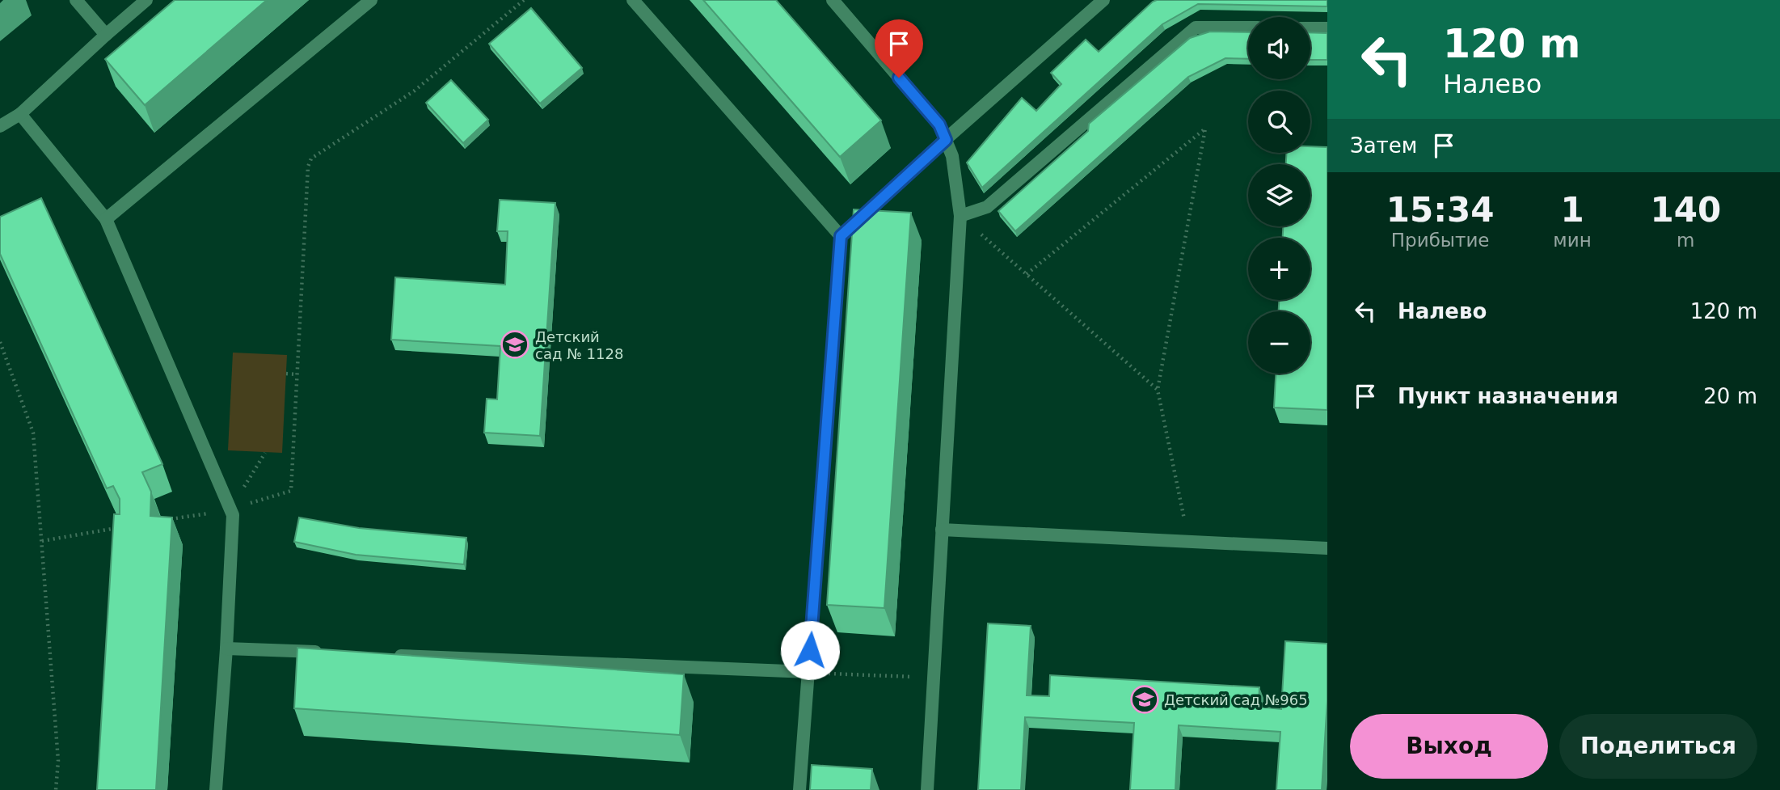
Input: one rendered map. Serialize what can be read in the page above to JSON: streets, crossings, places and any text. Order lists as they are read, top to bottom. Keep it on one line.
{"places":{"school or university":["Детский сад № 1128","Детский сад №965"]},"page":{"turn":["120 m","Налево"],"map_buttons":["+","−"],"then":"Затем","eta":["15:34","Прибытие","1","мин","140","m"],"list":[{"name":"Налево","value":"120 m"},{"name":"Пункт назначения","value":"20 m"}],"buttons":["Выход","Поделиться"]}}
